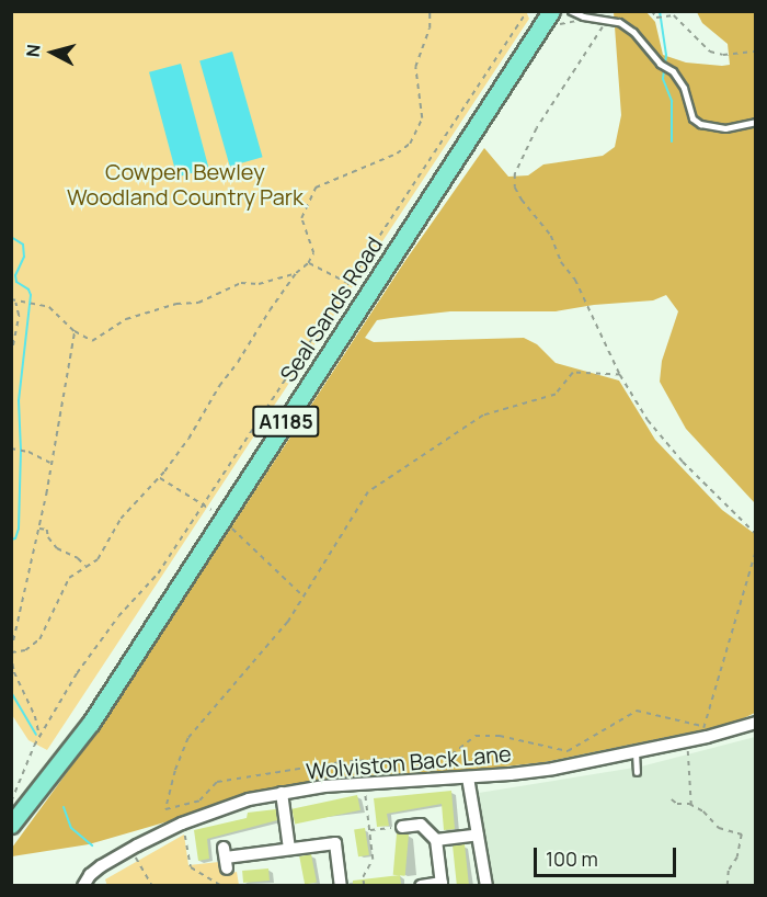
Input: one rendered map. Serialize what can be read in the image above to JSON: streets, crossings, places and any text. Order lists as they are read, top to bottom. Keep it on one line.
{"streets":{"main road":["Seal Sands Road","A1185"],"street":["Wolviston Back Lane"]},"parks":["Cowpen Bewley Woodland Country Park"],"scale_bar":"100 m","north":"left"}
